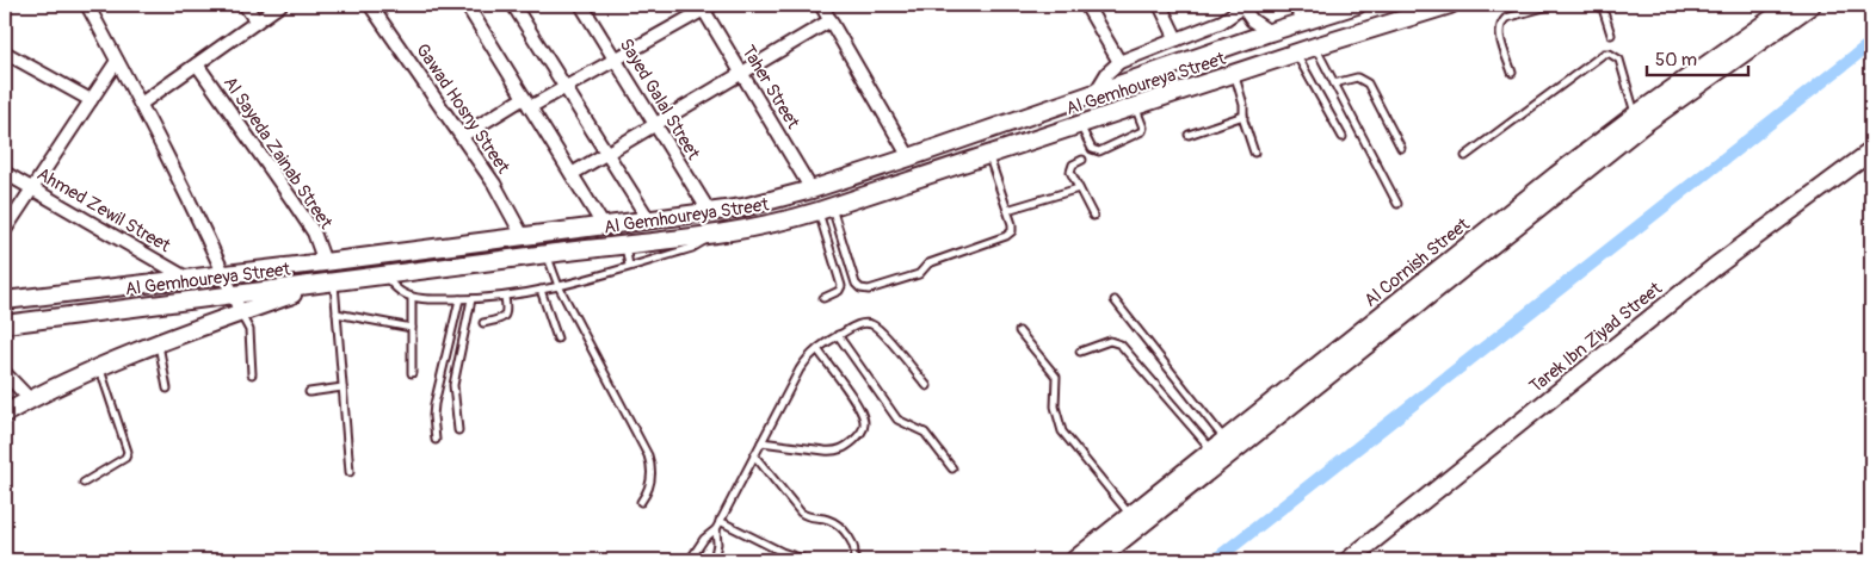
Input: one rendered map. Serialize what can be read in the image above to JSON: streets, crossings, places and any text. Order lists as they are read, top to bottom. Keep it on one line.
{"streets":{"main road":["Al Gemhoureya Street","Al Cornish Street","Tarek Ibn Ziyad Street"],"street":["Taher Street","Sayed Galal Street","Gawad Hosny Street","Al Sayeda Zainab Street","Ahmed Zewil Street"]},"crossings":[["Al Gemhoureya Street","Taher Street"],["Al Gemhoureya Street","Sayed Galal Street"],["Al Gemhoureya Street","Gawad Hosny Street"],["Al Gemhoureya Street","Al Sayeda Zainab Street"],["Al Gemhoureya Street","Ahmed Zewil Street"]],"scale_bar":"50 m"}
